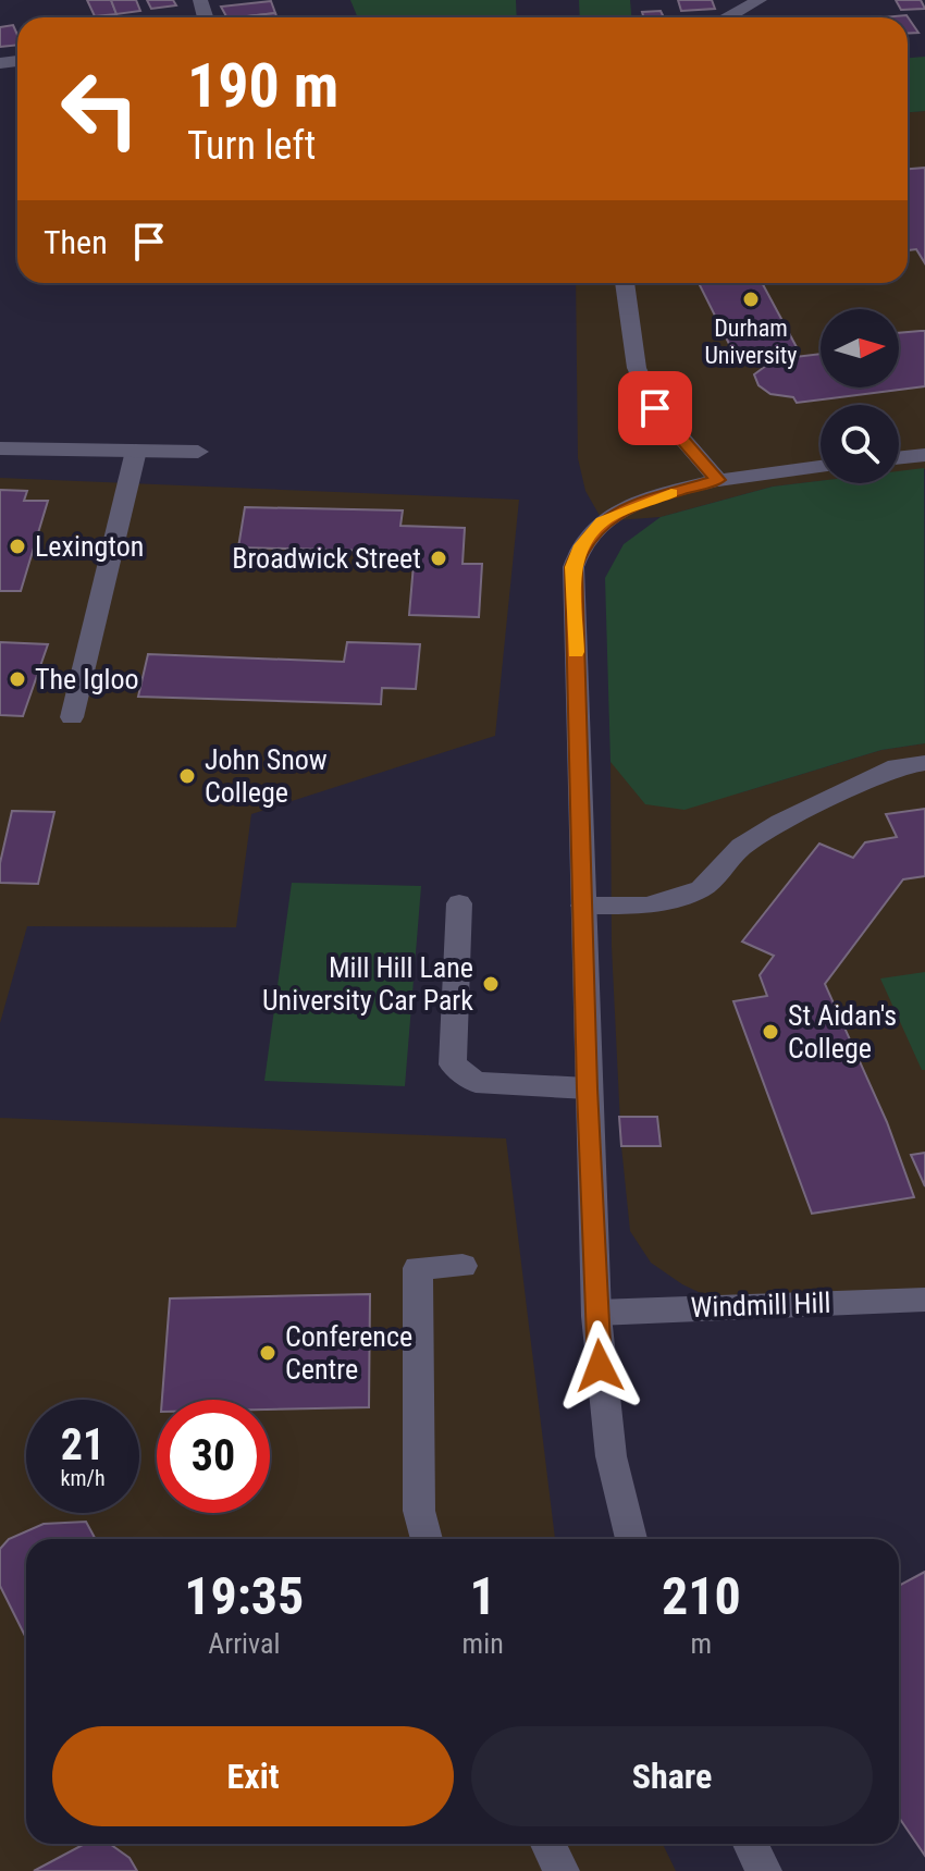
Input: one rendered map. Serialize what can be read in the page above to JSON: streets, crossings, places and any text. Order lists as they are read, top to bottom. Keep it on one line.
{"streets":{"street":["Windmill Hill"]},"places":["Durham University","Lexington","Broadwick Street","The Igloo","John Snow College","Mill Hill Lane University Car Park","St Aidan's College","Conference Centre"],"north":"right","page":{"turn":["190 m","Turn left"],"then":"Then","speed":"21 km/h","limit":"30","eta":["19:35","Arrival","1","min","210","m"],"buttons":["Exit","Share"]}}
